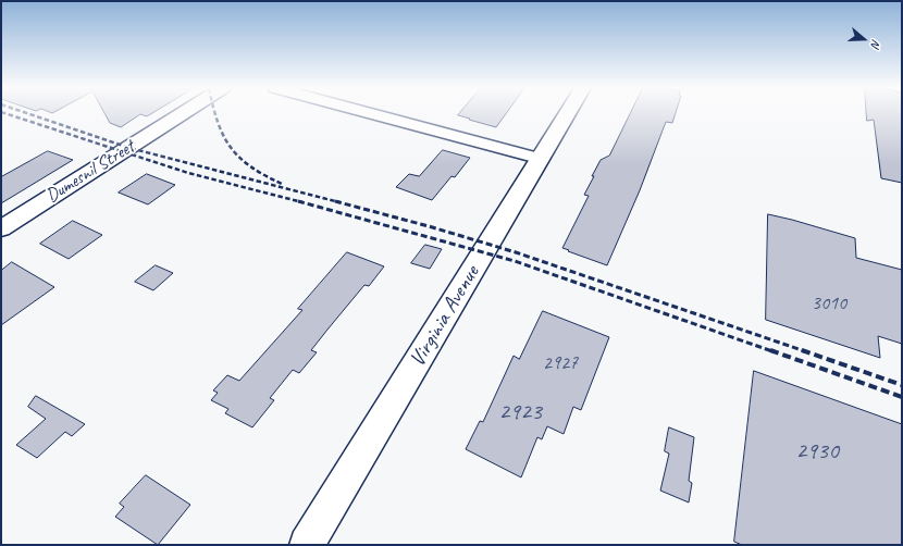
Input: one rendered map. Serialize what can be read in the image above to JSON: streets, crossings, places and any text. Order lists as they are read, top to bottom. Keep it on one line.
{"streets":{"main road":["Dumesnil Street","Virginia Avenue"]},"house_numbers":["3010","2927","2923","2930"],"north":"right"}
